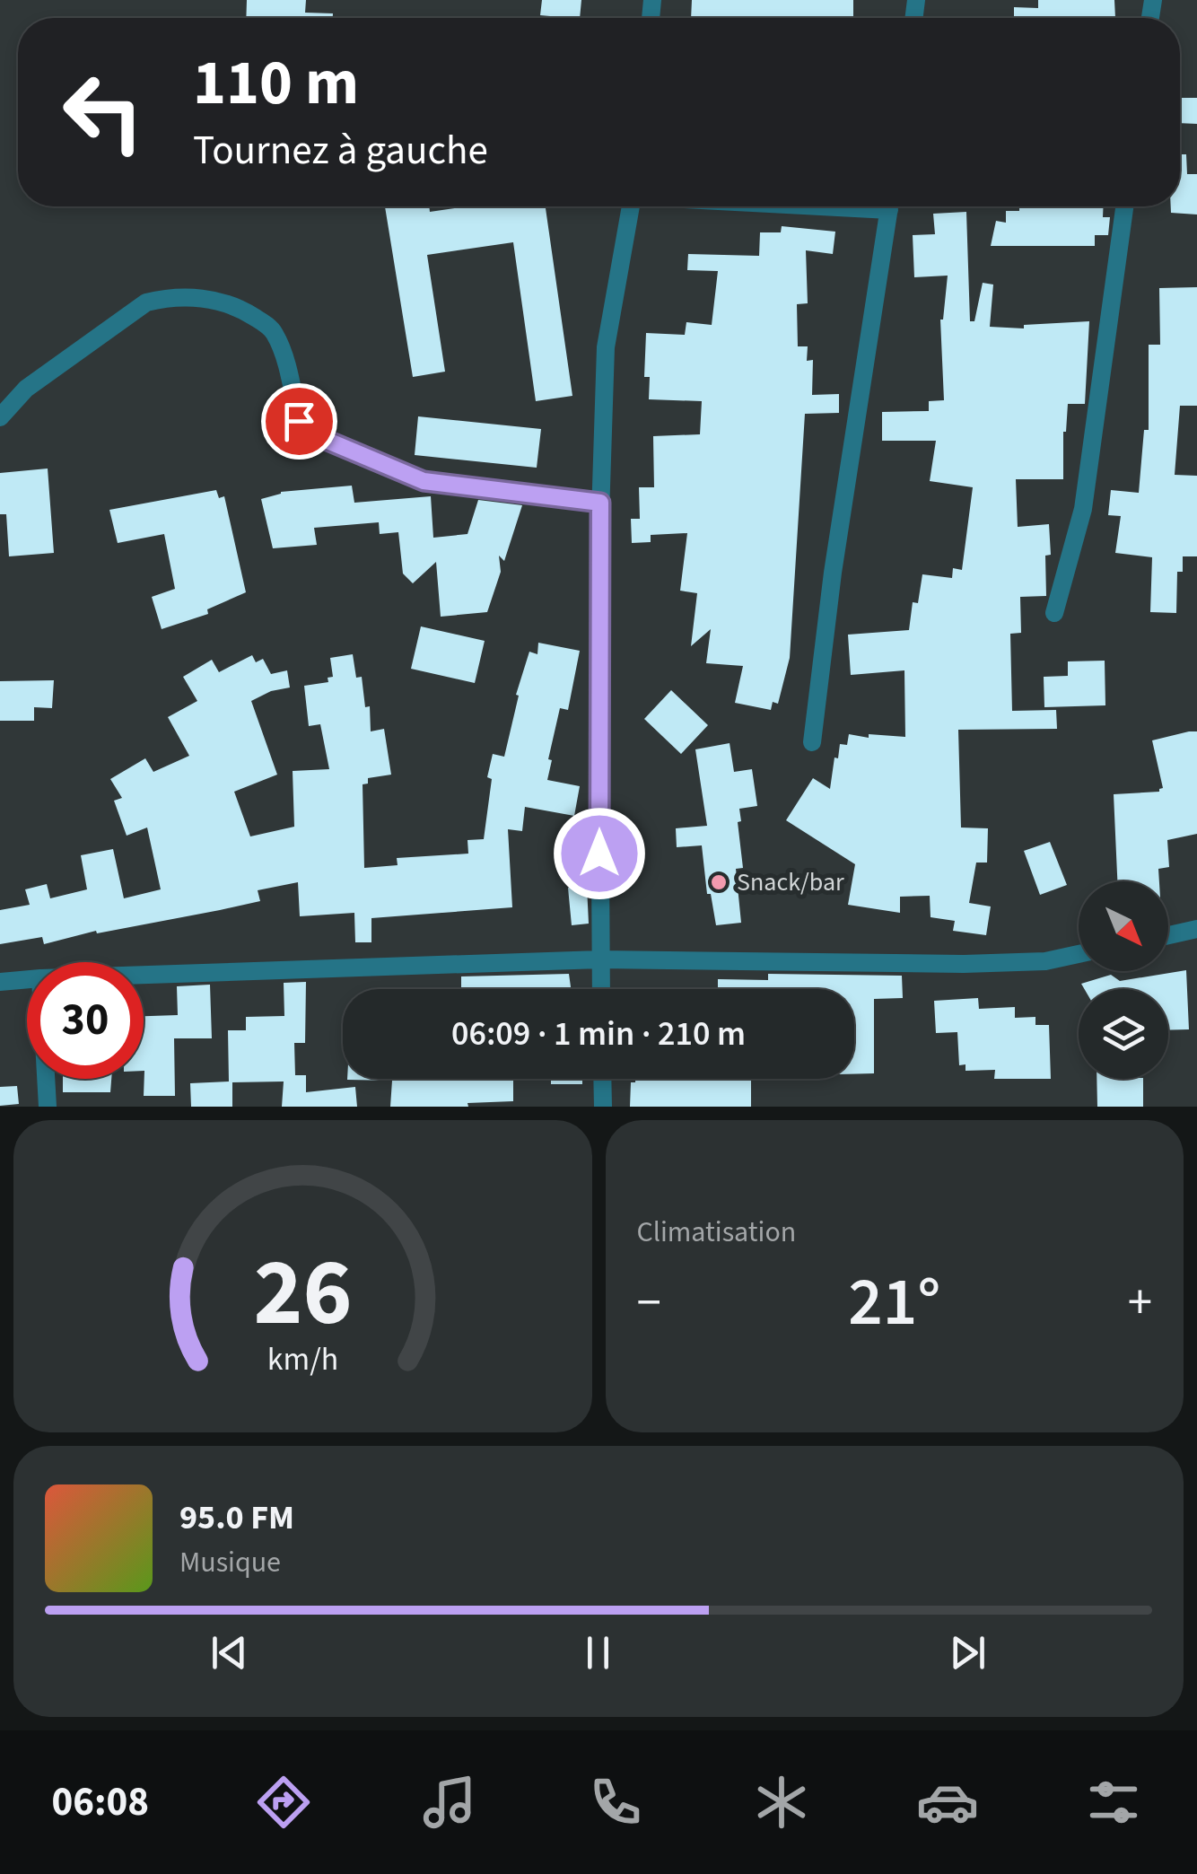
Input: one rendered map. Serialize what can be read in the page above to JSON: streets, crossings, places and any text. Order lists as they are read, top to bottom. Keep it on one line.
{"places":["Snack/bar"],"north":"bottom right","page":{"turn":["110 m","Tournez à gauche"],"limit":"30","trip":"06:09 · 1 min · 210 m","tile":"Climatisation","heat":["−","21°","+"],"song":["95.0 FM","Musique"],"tabs":"06:08","gauge":["26","km/h"]}}
